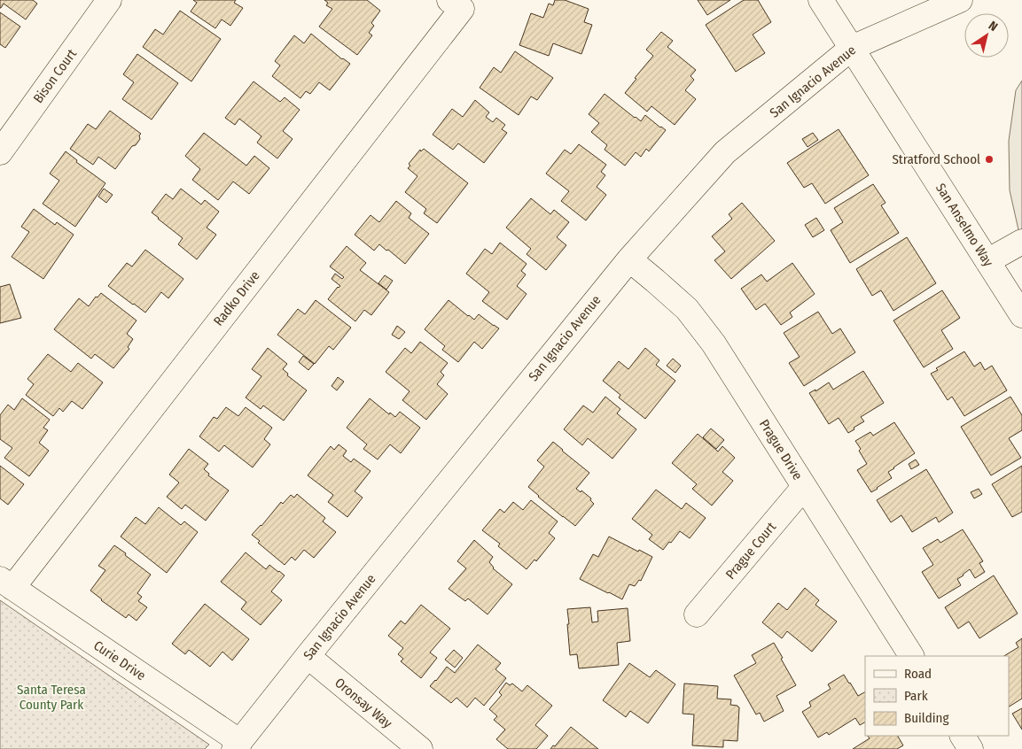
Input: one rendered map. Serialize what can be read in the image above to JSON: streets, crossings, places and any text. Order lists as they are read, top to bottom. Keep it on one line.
{"streets":{"street":["Bison Court","San Ignacio Avenue","San Anselmo Way","Radko Drive","Prague Drive","Prague Court","Curie Drive","Oronsay Way"]},"crossings":[["San Ignacio Avenue","San Anselmo Way"],["San Ignacio Avenue","Prague Drive"],["San Ignacio Avenue","Curie Drive"],["San Ignacio Avenue","Oronsay Way"],["Radko Drive","Curie Drive"],["Prague Drive","Prague Court"]],"parks":["Santa Teresa County Park"],"places":["Stratford School"],"legend":["Road","Park","Building"],"north":"top right"}
